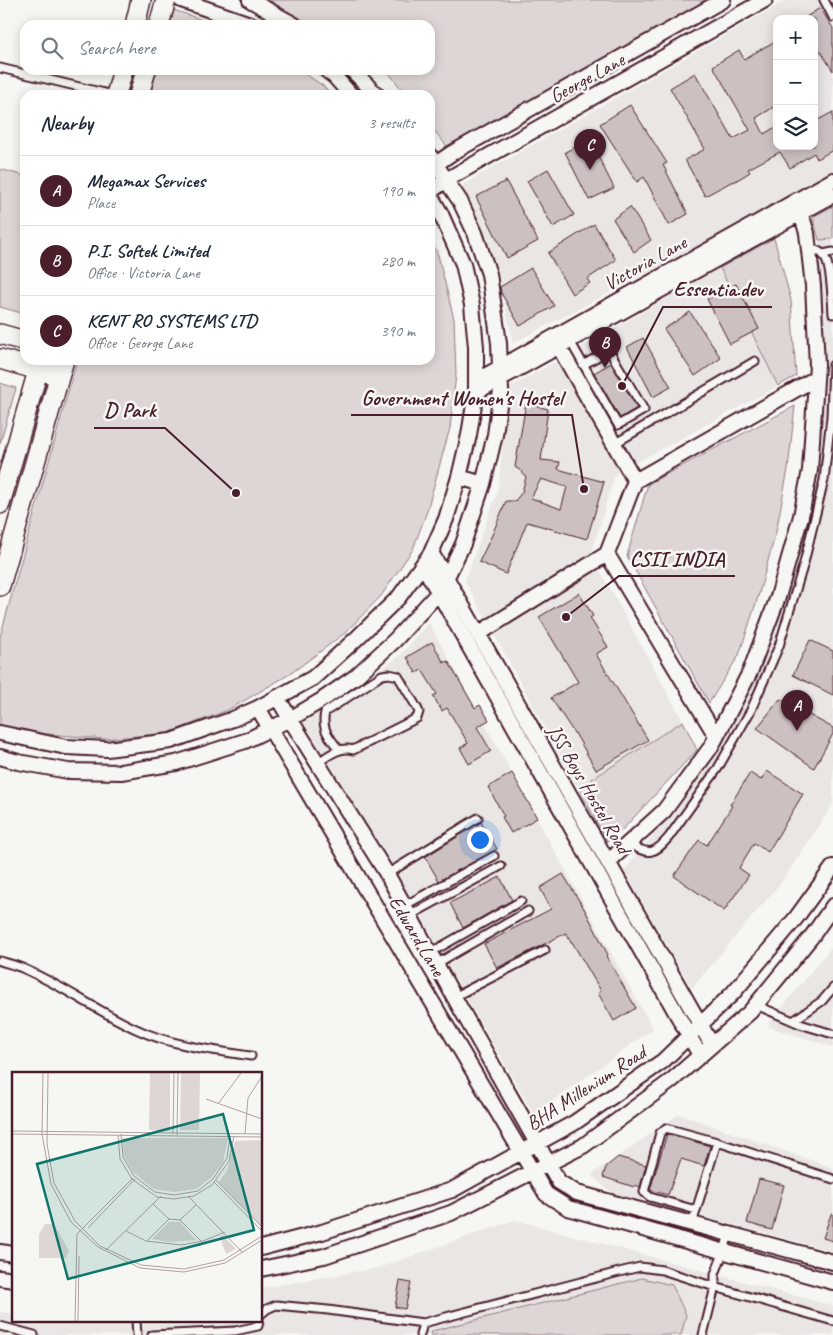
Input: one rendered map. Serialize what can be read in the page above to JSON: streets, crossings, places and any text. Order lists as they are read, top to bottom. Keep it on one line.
{"streets":{"street":["George Lane","Victoria Lane","JSS Boys Hostel Road","Edward Lane","BHA Millenium Road"]},"crossings":[["JSS Boys Hostel Road","BHA Millenium Road"],["Edward Lane","BHA Millenium Road"]],"places":["Essentia.dev","Government Women's Hostel","D Park","CSII INDIA"],"page":{"map_buttons":["+","−"],"search":"Search here","heading":["Nearby","3 results"],"pins":["C","B","A"],"list":[{"mark":"A","name":"Megamax Services","note":"Place","value":"190 m"},{"mark":"B","name":"P.I. Softek Limited","note":"Office · Victoria Lane","value":"280 m"},{"mark":"C","name":"KENT RO SYSTEMS LTD","note":"Office · George Lane","value":"390 m"}]}}
